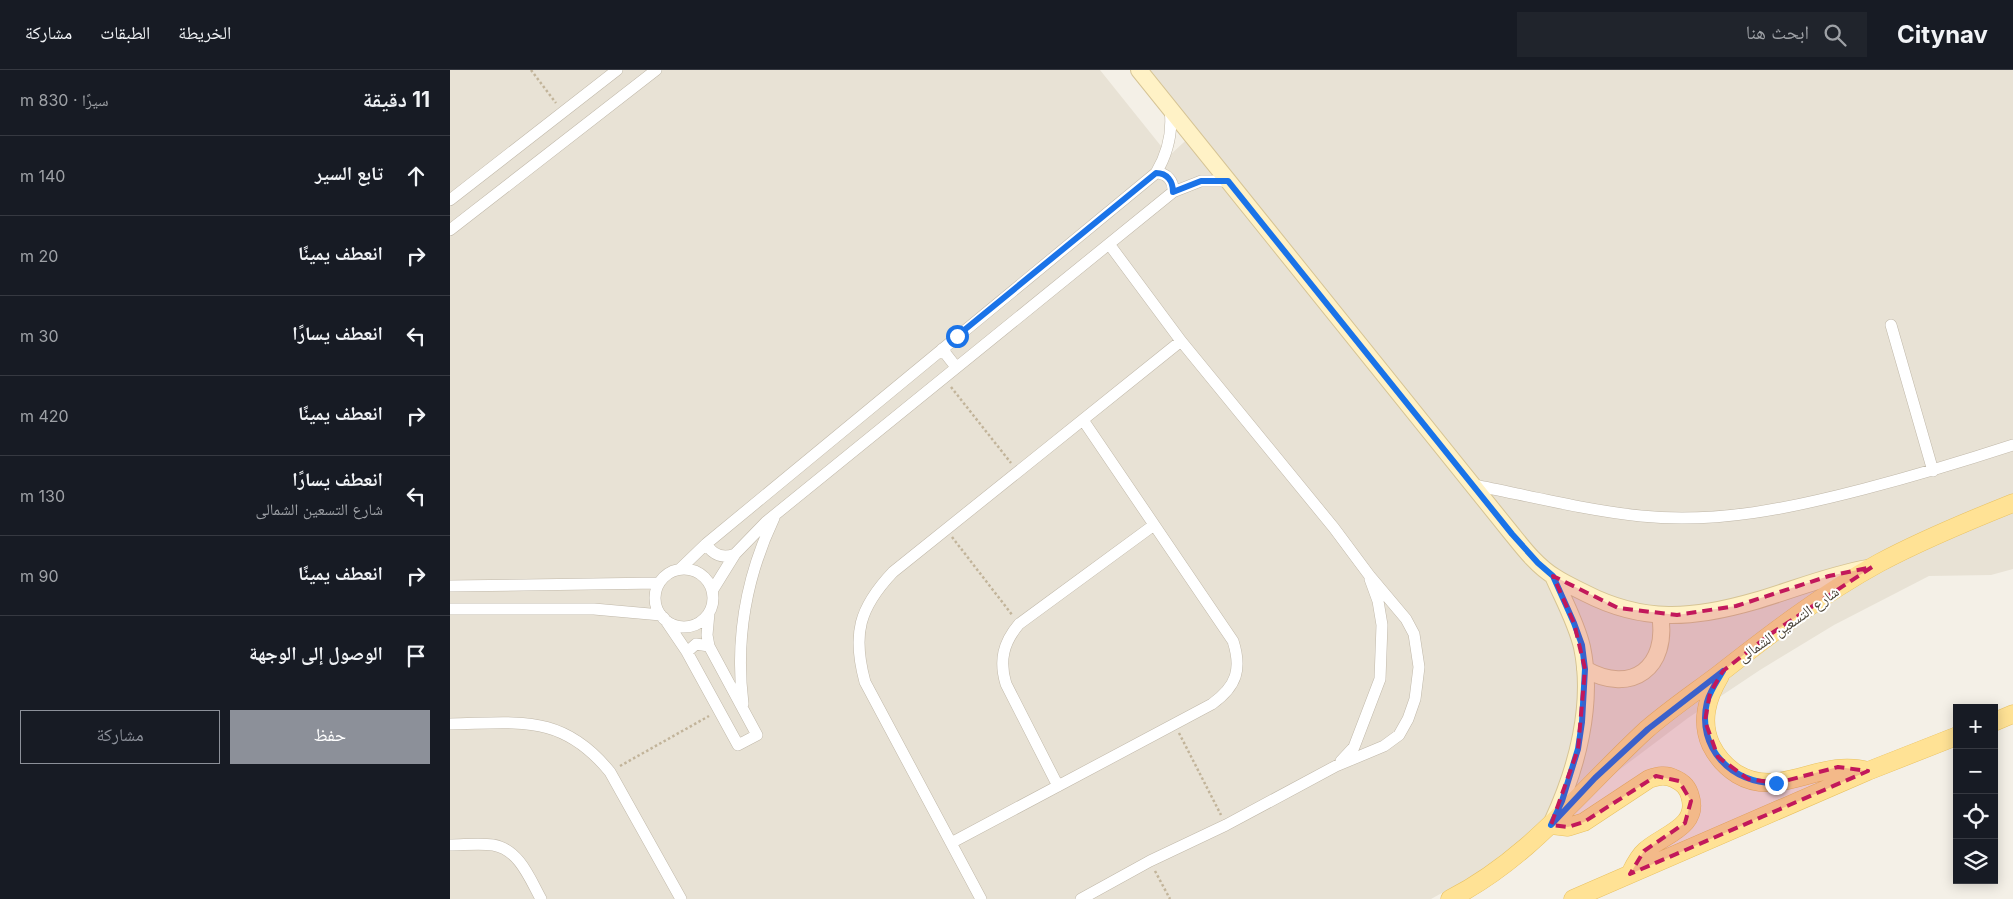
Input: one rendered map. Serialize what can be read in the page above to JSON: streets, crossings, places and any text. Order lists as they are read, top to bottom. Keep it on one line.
{"streets":{"main road":["شارع التسعين الشمالى"]},"page":{"header":"Citynav","search":"ابحث هنا","nav":["الخريطة","الطبقات","مشاركة"],"heading":["11 دقيقة","سيرًا · 830 m"],"list":[["تابع السير","140 m"],["انعطف يمينًا","20 m"],["انعطف يسارًا","30 m"],["انعطف يمينًا","420 m"],["انعطف يسارًا","شارع التسعين الشمالى","130 m"],["انعطف يمينًا","90 m"],"الوصول إلى الوجهة"],"buttons":["حفظ","مشاركة"],"map_buttons":["+","−"]}}
